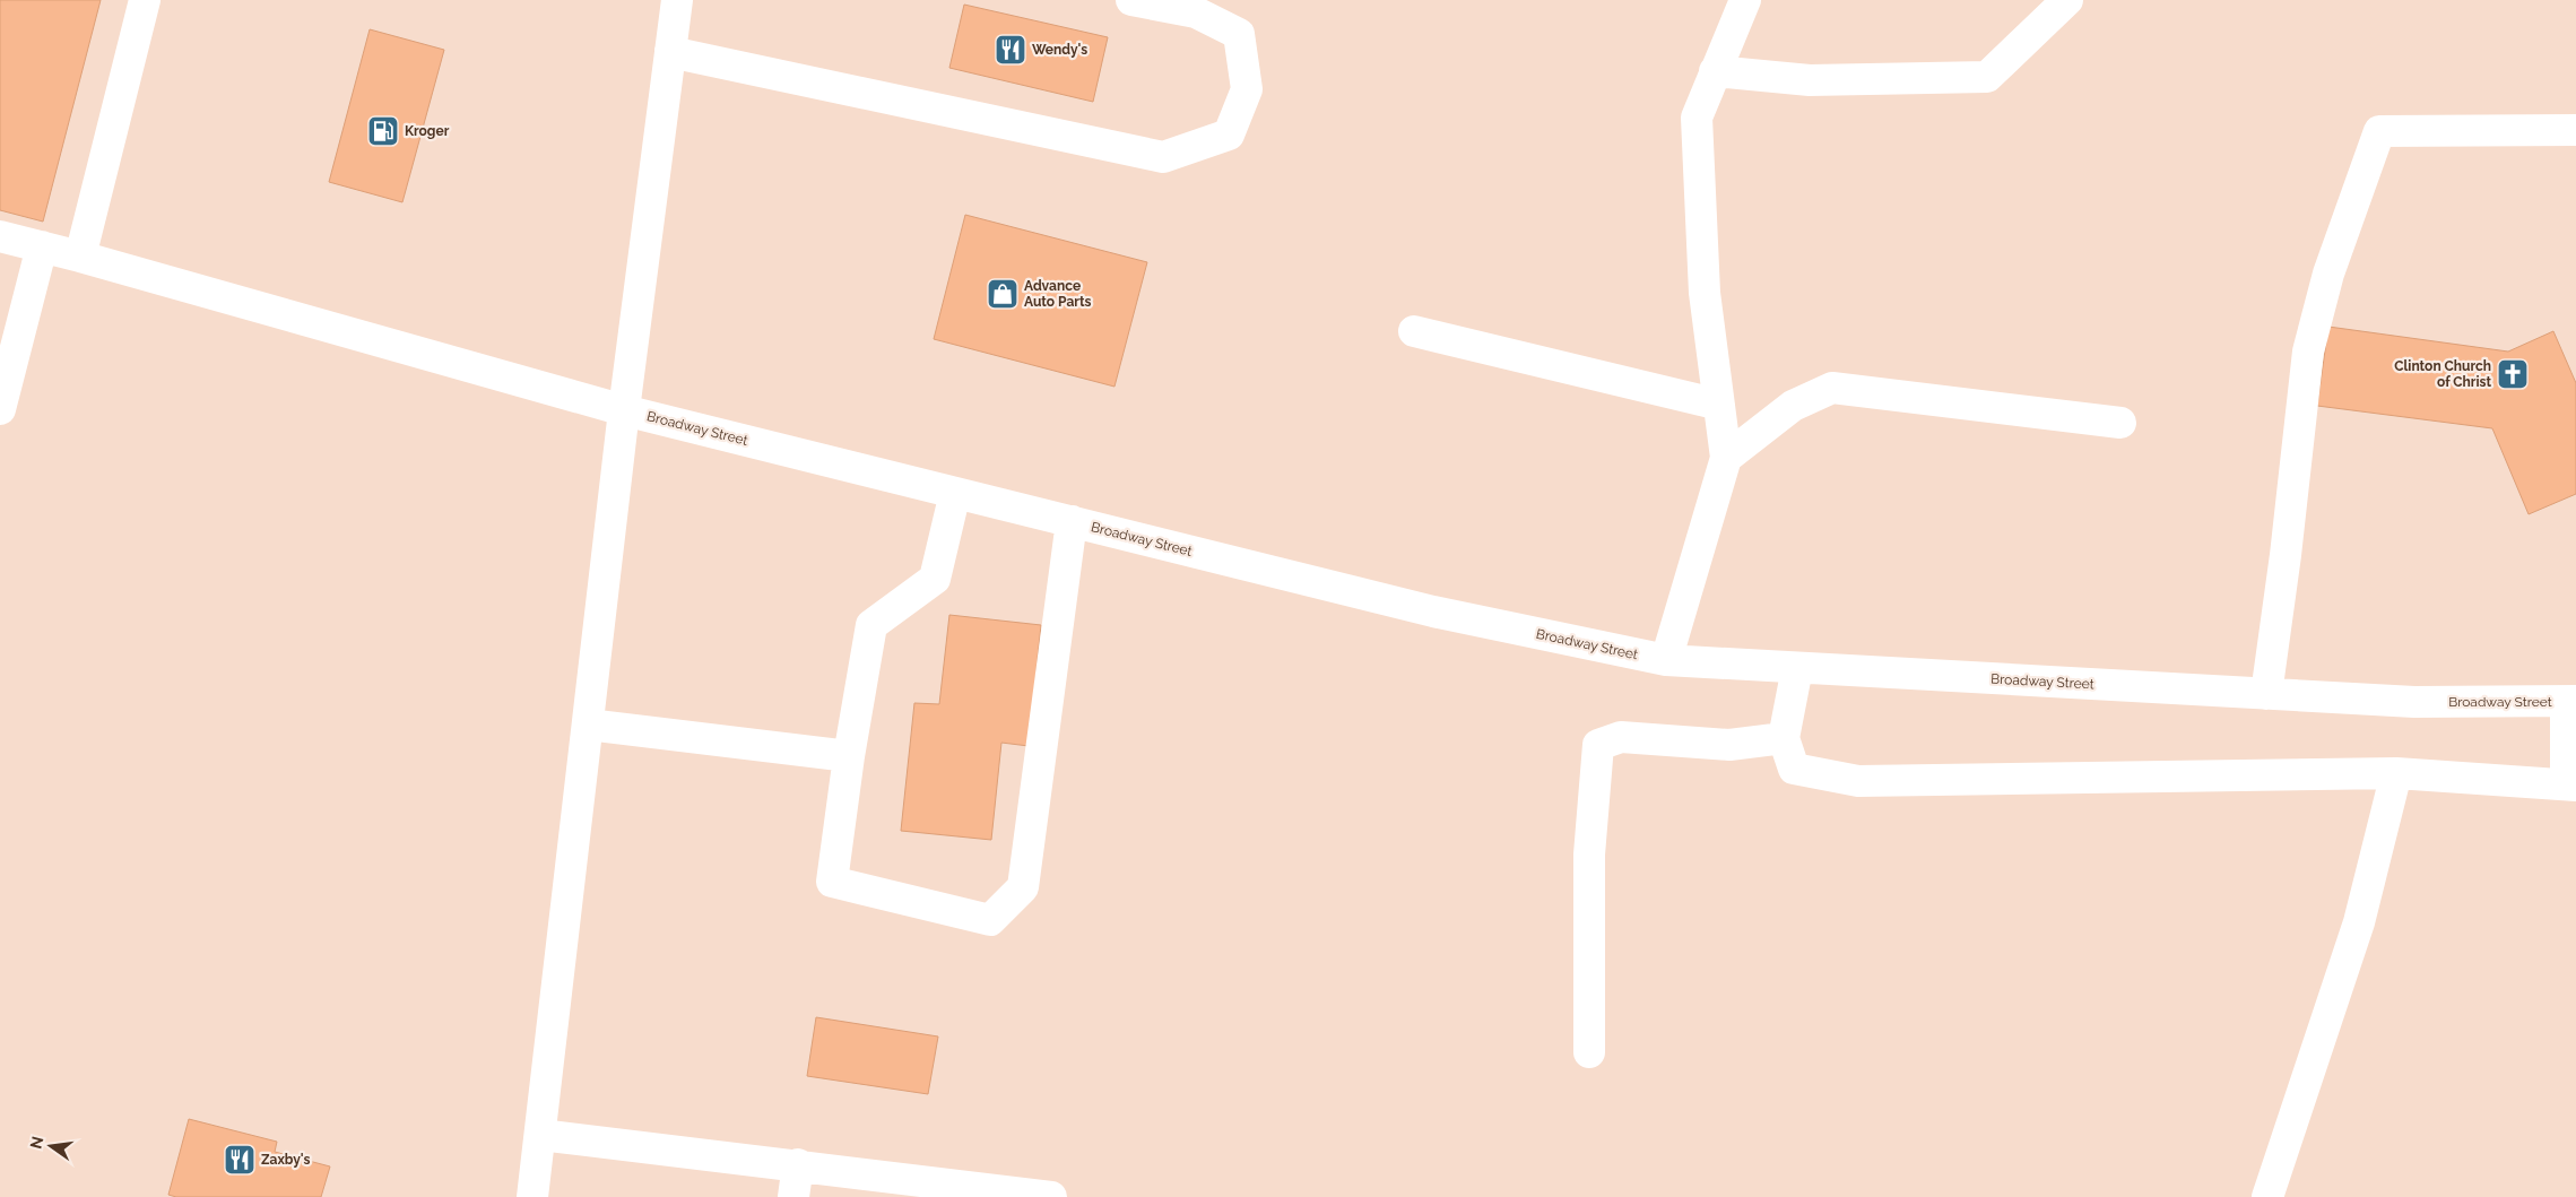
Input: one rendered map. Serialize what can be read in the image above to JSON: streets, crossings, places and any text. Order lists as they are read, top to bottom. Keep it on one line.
{"streets":{"street":["Broadway Street"]},"places":{"restaurant":["Wendy's","Zaxby's"],"fuel station":["Kroger"],"shop":["Advance Auto Parts"],"church":["Clinton Church of Christ"]},"north":"left"}
